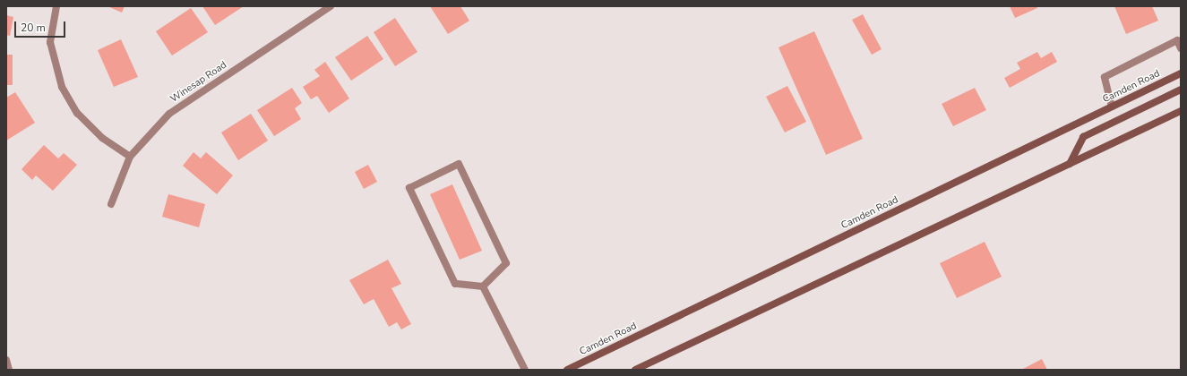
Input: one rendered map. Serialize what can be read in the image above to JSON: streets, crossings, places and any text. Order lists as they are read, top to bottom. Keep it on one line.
{"streets":{"main road":["Camden Road"],"street":["Winesap Road"]},"scale_bar":"20 m"}
